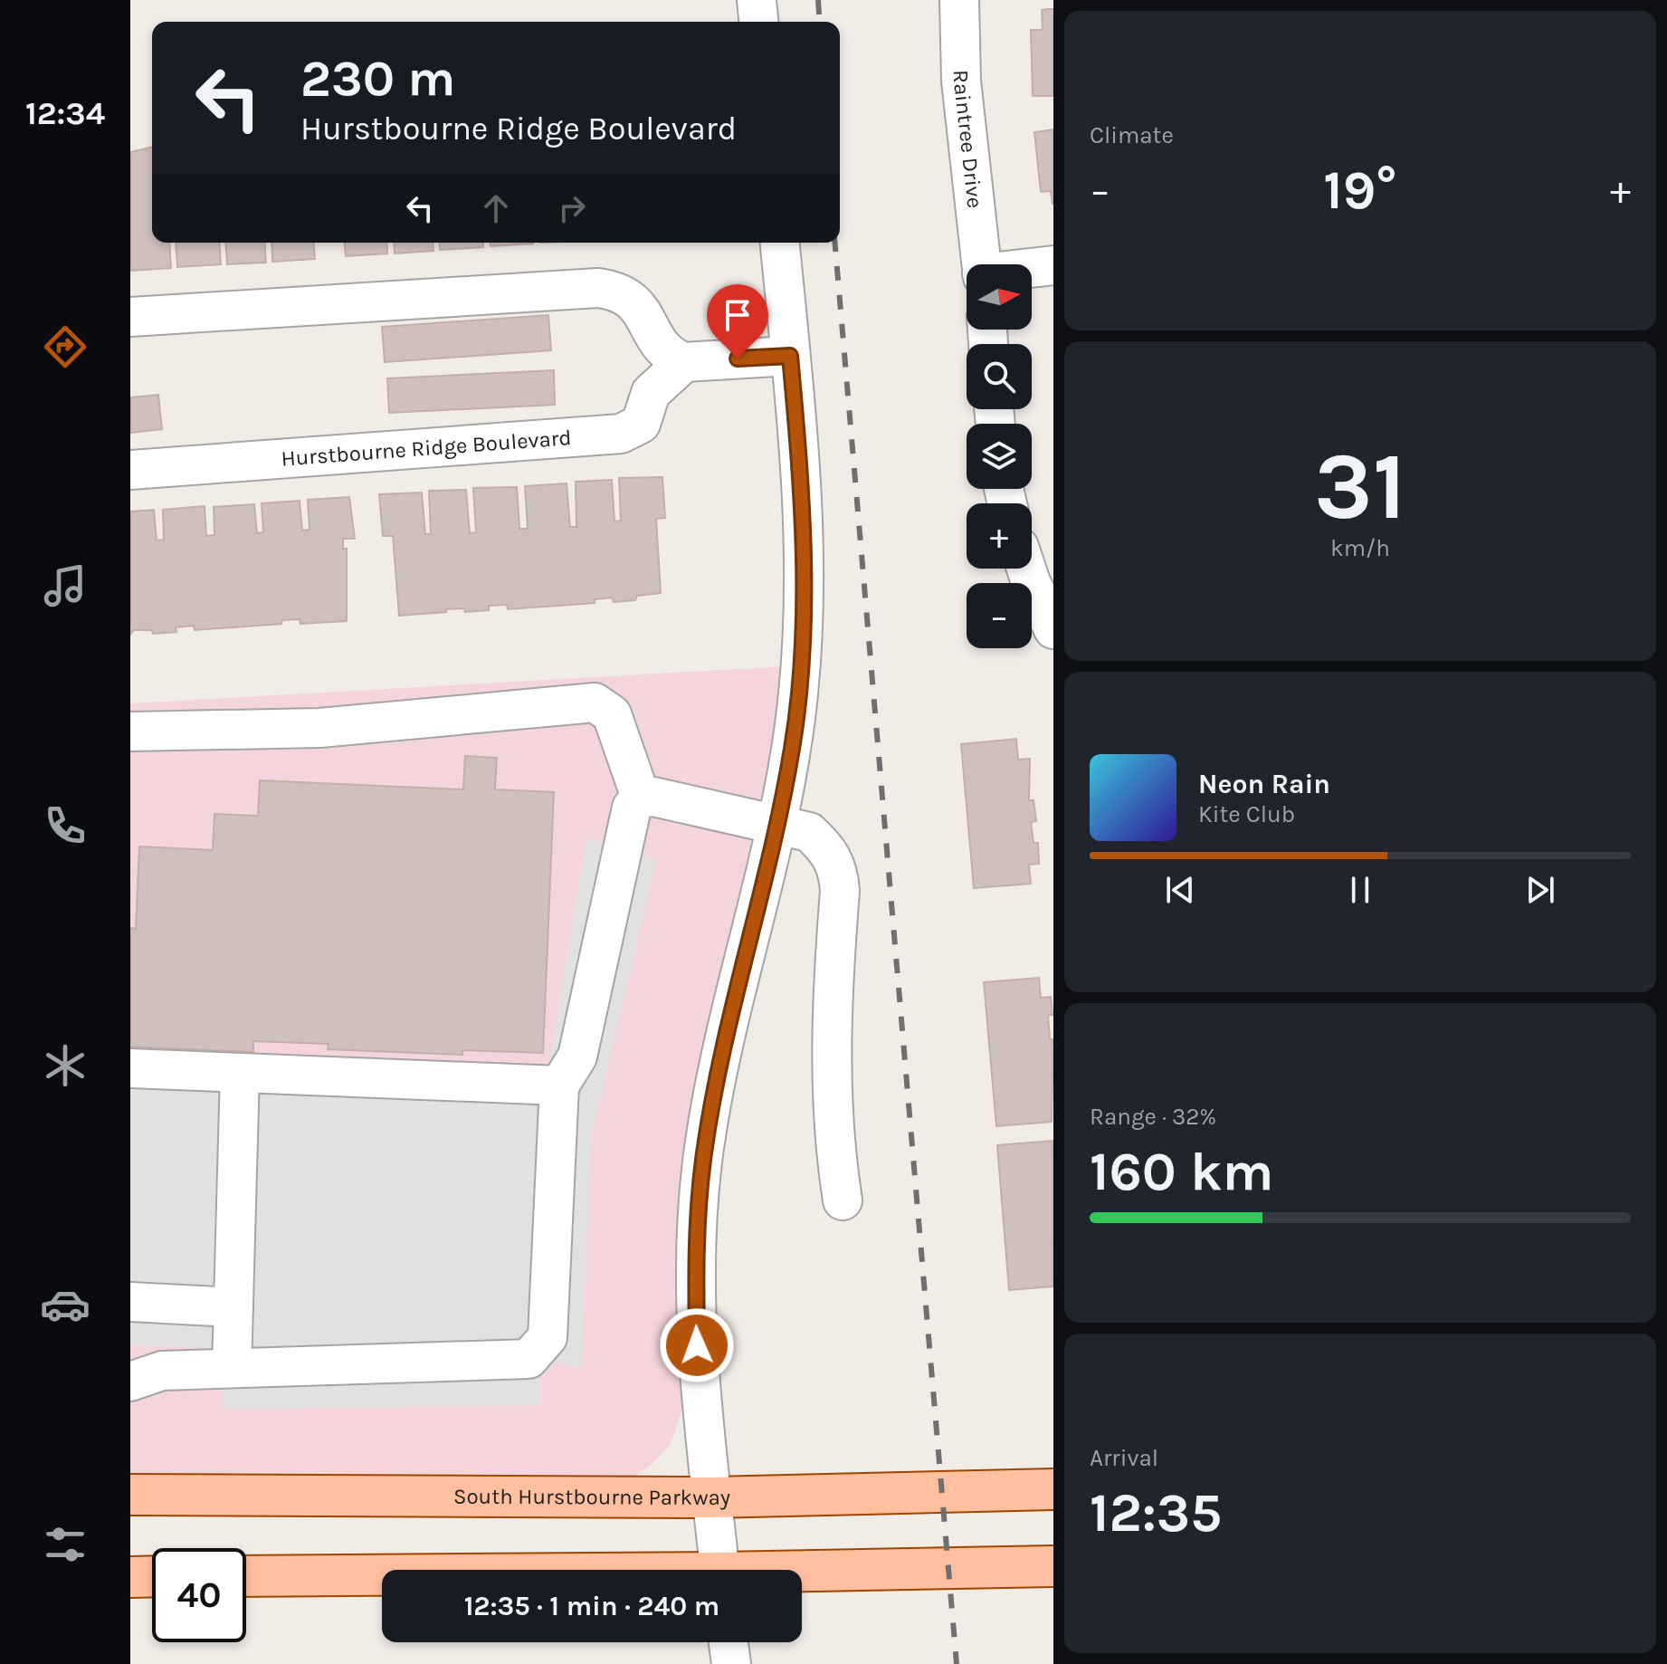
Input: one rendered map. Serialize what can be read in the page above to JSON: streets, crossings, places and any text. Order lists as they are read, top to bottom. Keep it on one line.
{"streets":{"main road":["South Hurstbourne Parkway"],"street":["Raintree Drive","Hurstbourne Ridge Boulevard"]},"north":"right","page":{"tabs":"12:34","tile":["Climate",["31","km/h"],["Range · 32%","160 km"],["Arrival","12:35"]],"turn":["230 m","Hurstbourne Ridge Boulevard"],"heat":["−","19°","+"],"map_buttons":["+","−"],"song":["Neon Rain","Kite Club"],"limit":"40","trip":"12:35 · 1 min · 240 m"}}
